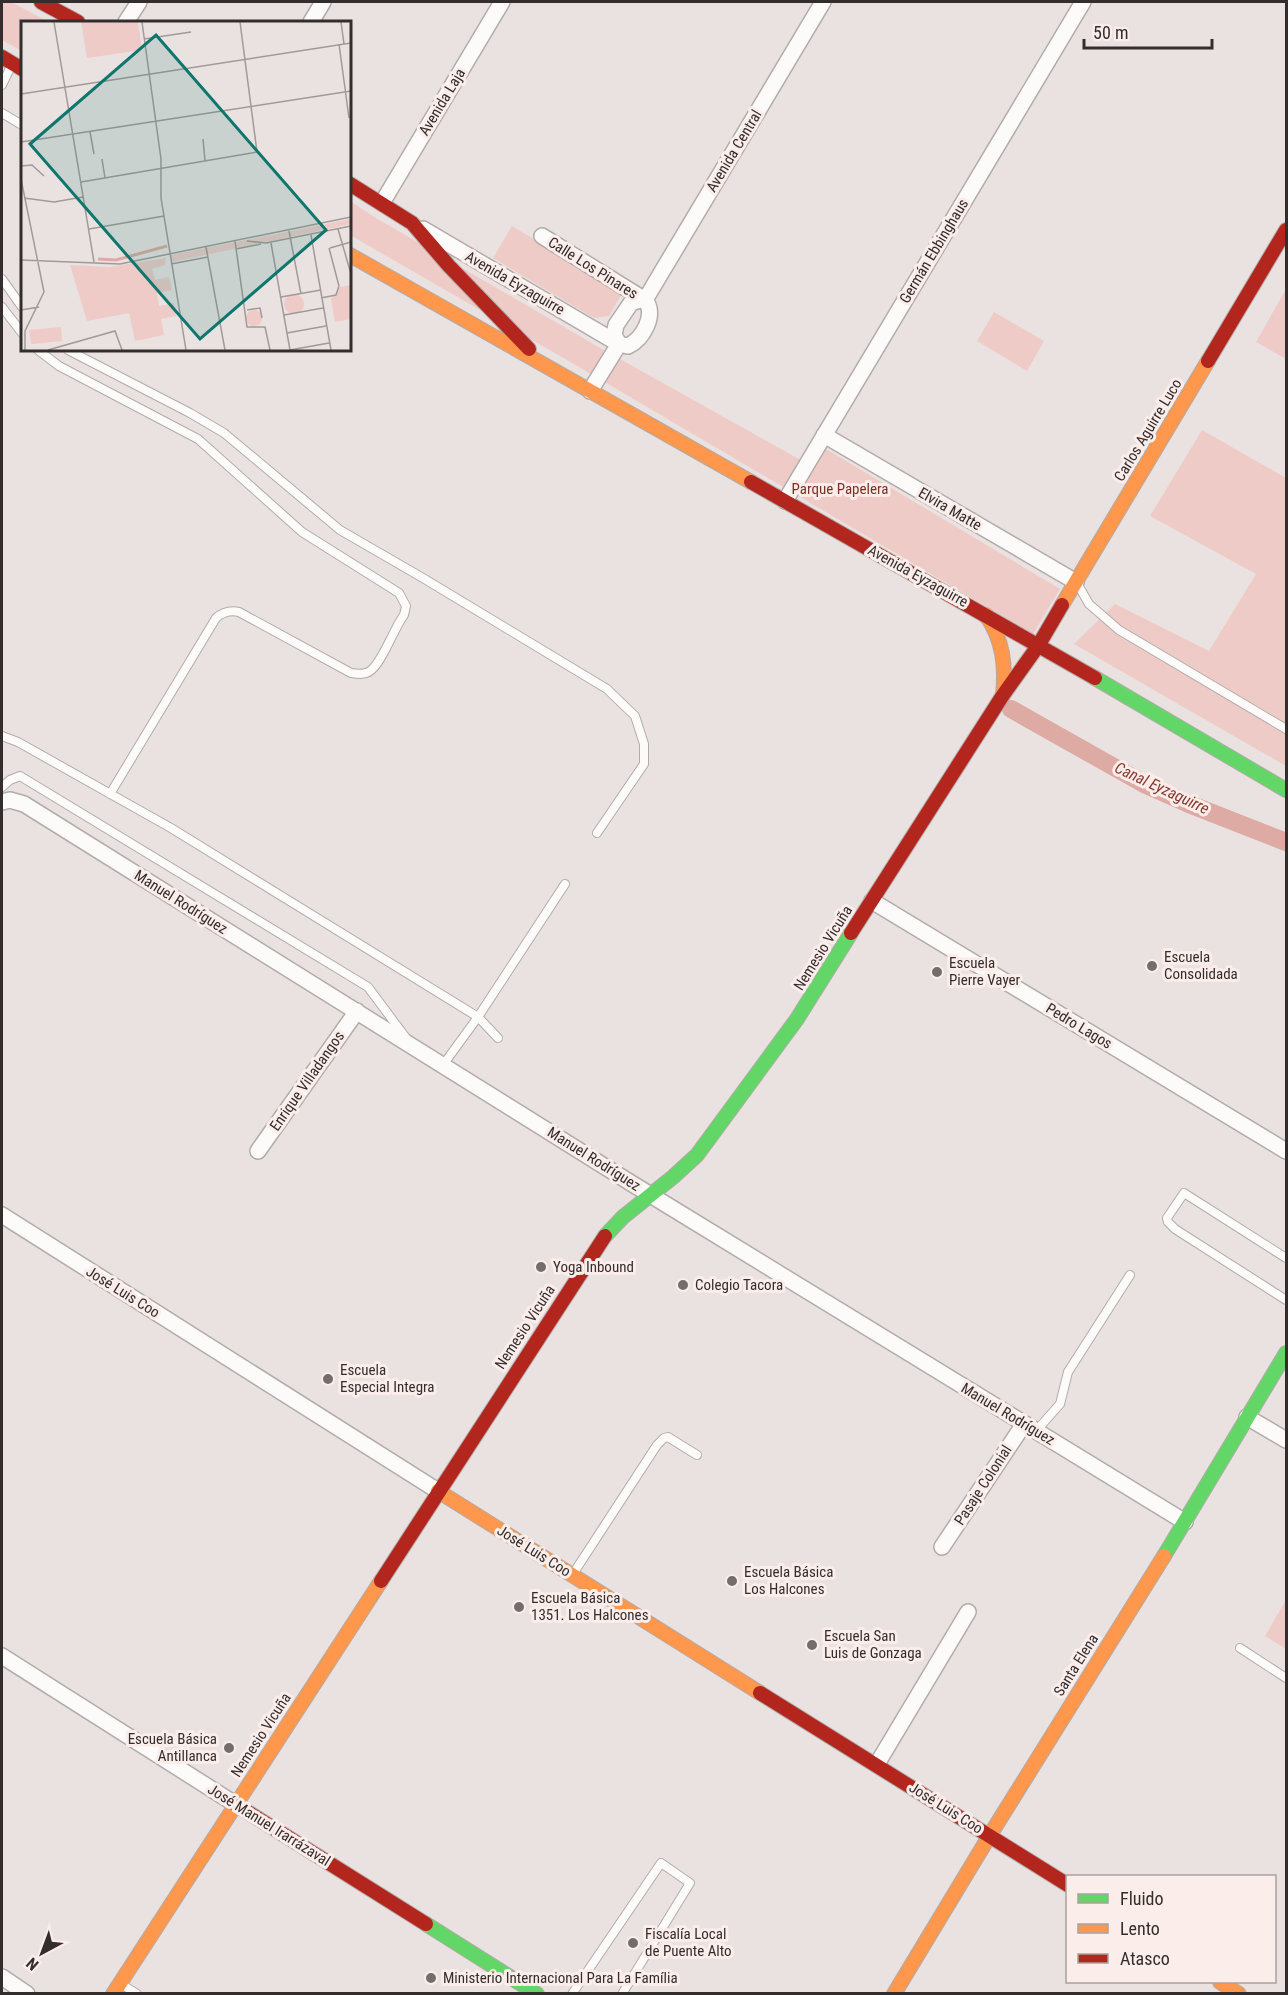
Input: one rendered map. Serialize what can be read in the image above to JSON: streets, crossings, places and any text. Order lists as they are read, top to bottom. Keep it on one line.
{"streets":{"street":["Avenida Laja","Avenida Central","Germán Ebbinghaus","Calle Los Pinares","Avenida Eyzaguirre","Carlos Aguirre Luco","Elvira Matte","Manuel Rodríguez","Nemesio Vicuña","Pedro Lagos","Enrique Villadangos","José Luis Coo","Pasaje Colonial","Santa Elena","José Manuel Irarrázaval"]},"crossings":[["Avenida Laja","Avenida Eyzaguirre"],["Avenida Central","Calle Los Pinares"],["Avenida Central","Avenida Eyzaguirre"],["Germán Ebbinghaus","Avenida Eyzaguirre"],["Germán Ebbinghaus","Elvira Matte"],["Avenida Eyzaguirre","Carlos Aguirre Luco"],["Avenida Eyzaguirre","Nemesio Vicuña"],["Carlos Aguirre Luco","Elvira Matte"],["Carlos Aguirre Luco","Nemesio Vicuña"],["Manuel Rodríguez","Nemesio Vicuña"],["Manuel Rodríguez","Enrique Villadangos"],["Manuel Rodríguez","Pasaje Colonial"],["Manuel Rodríguez","Santa Elena"],["Nemesio Vicuña","Pedro Lagos"],["Nemesio Vicuña","José Luis Coo"],["Nemesio Vicuña","José Manuel Irarrázaval"],["José Luis Coo","Santa Elena"]],"water":["Canal Eyzaguirre"],"parks":["Parque Papelera"],"places":["Escuela Consolidada","Escuela Pierre Vayer","Yoga Inbound","Colegio Tacora","Escuela Especial Integra","Escuela Básica Los Halcones","Escuela Básica 1351. Los Halcones","Escuela San Luis de Gonzaga","Escuela Básica Antillanca","Fiscalía Local de Puente Alto","Ministerio Internacional Para La Família"],"legend":["Fluido","Lento","Atasco"],"scale_bar":"50 m","north":"bottom left"}
